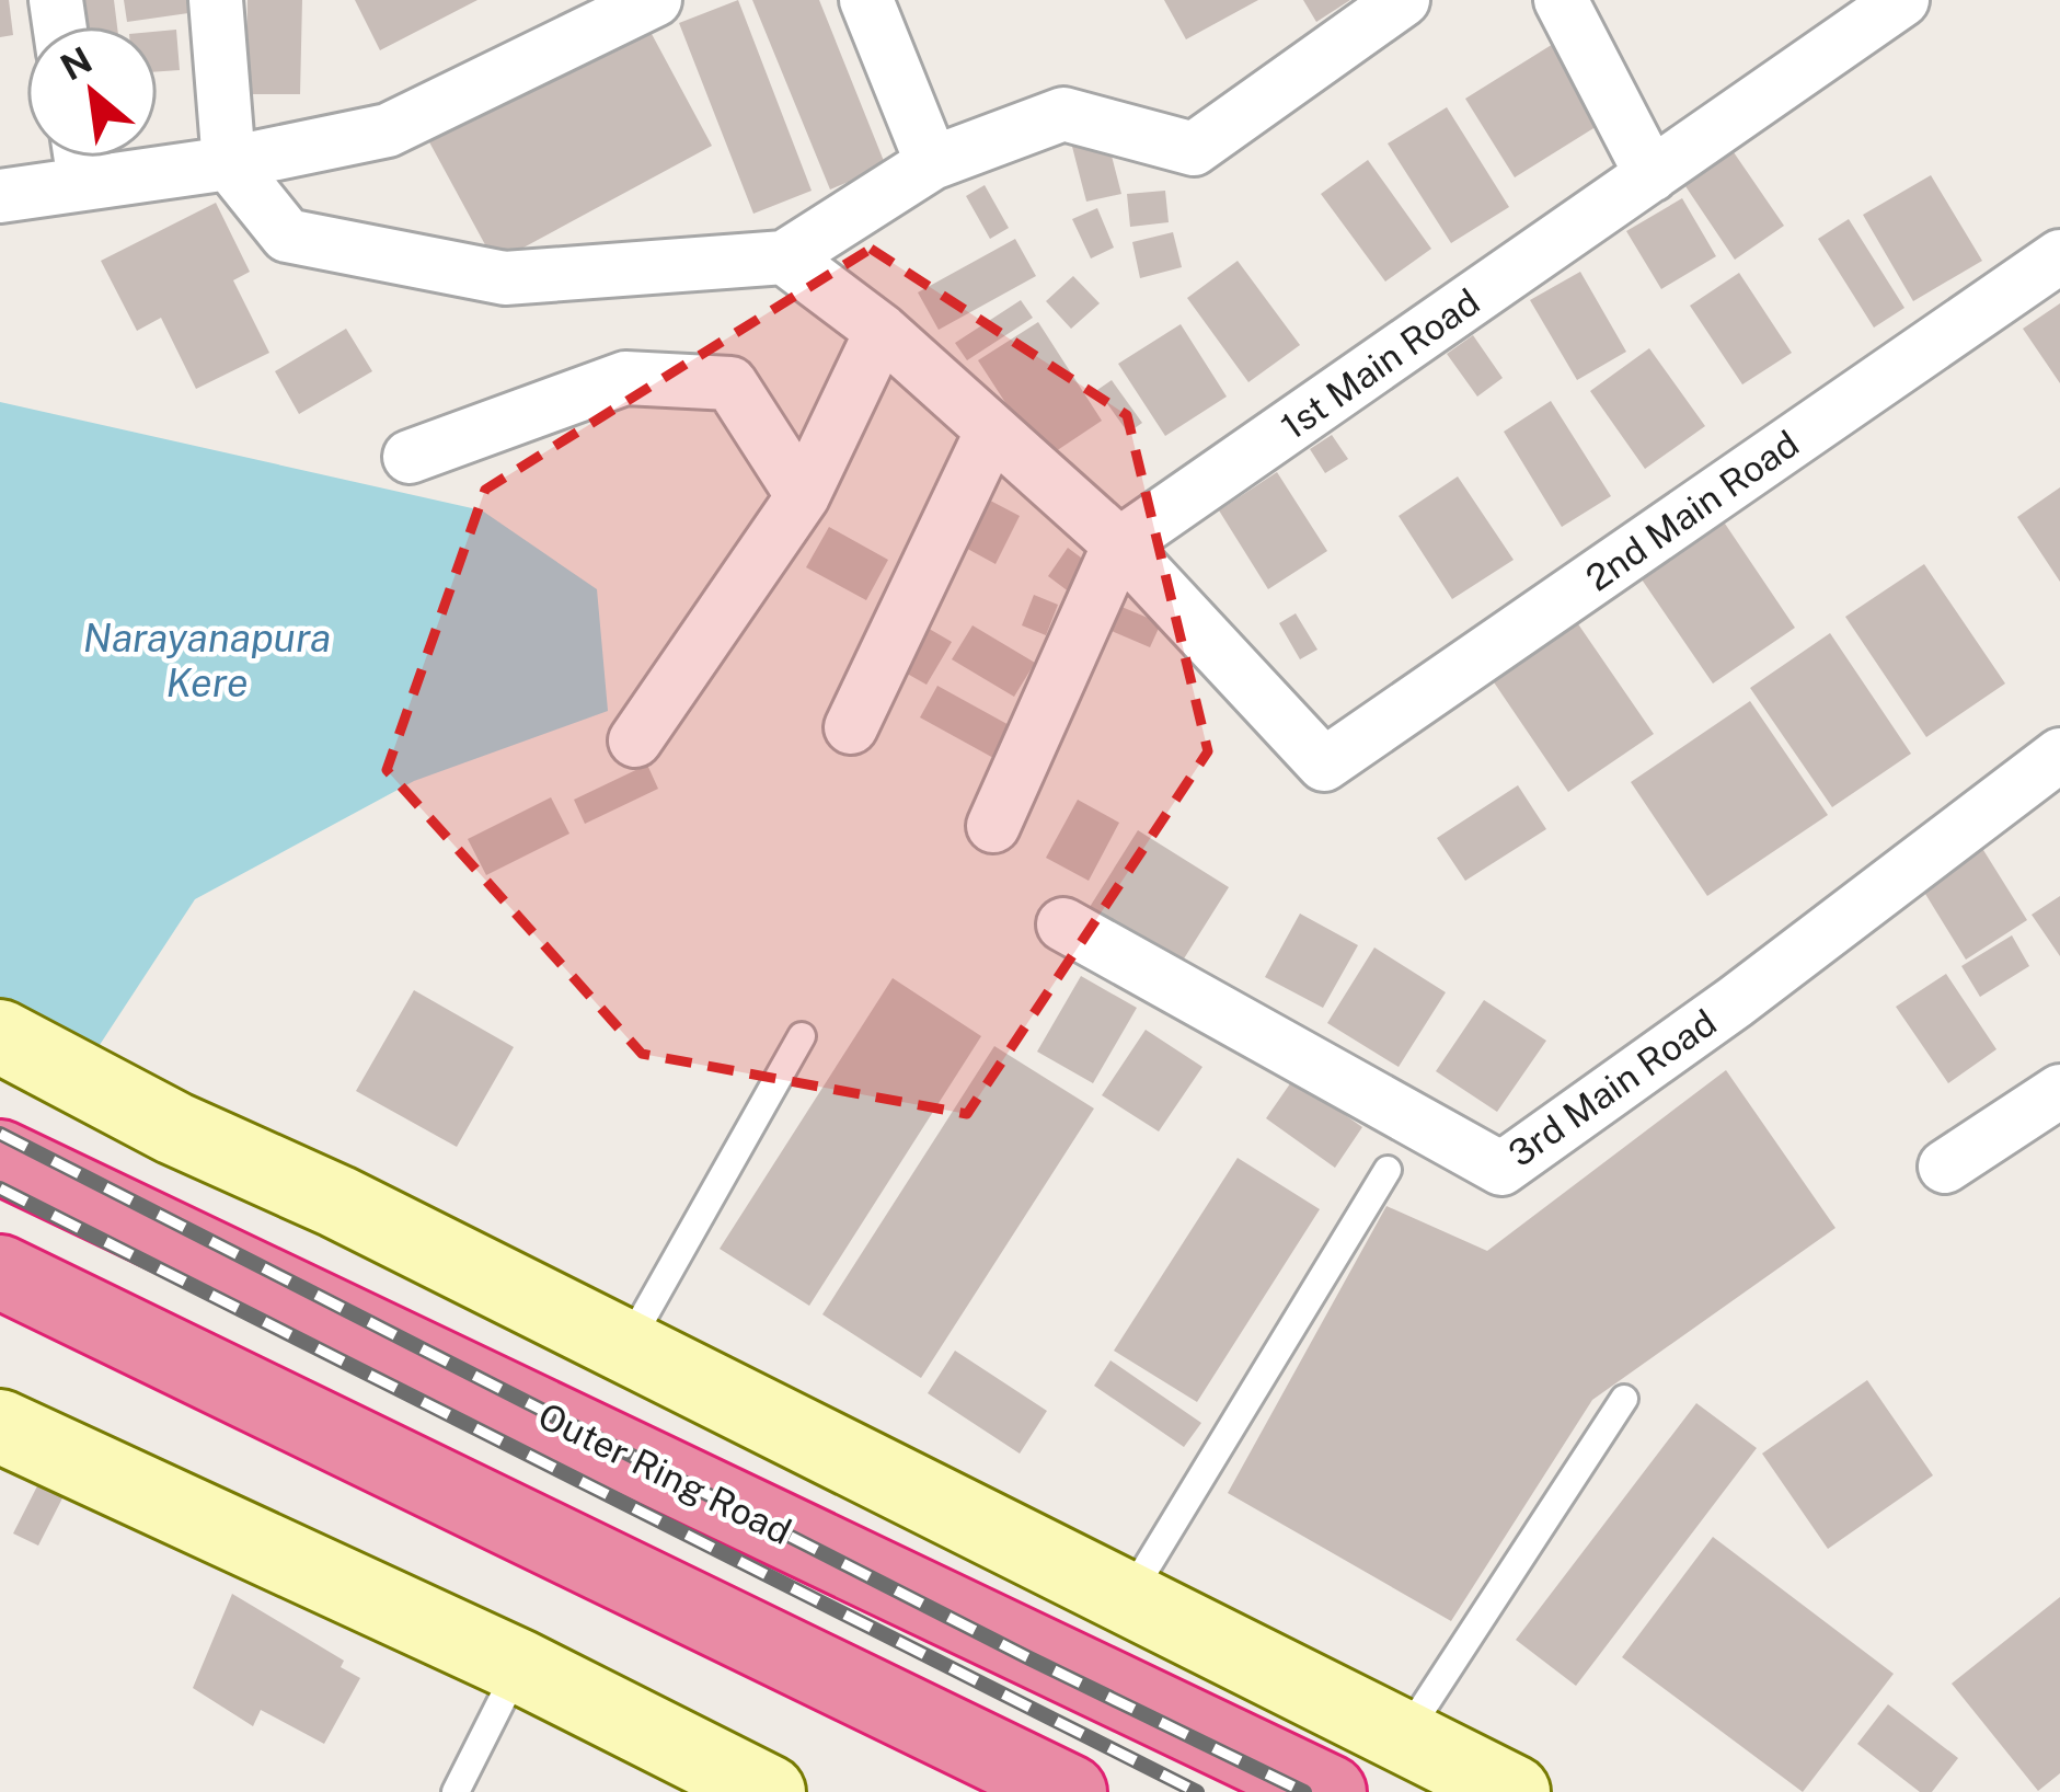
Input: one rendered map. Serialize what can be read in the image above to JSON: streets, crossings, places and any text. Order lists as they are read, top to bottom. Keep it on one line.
{"streets":{"highway":["Outer Ring Road"],"street":["1st Main Road","2nd Main Road","3rd Main Road"]},"crossings":[["1st Main Road","2nd Main Road"]],"water":["Narayanapura Kere"],"north":"top left"}
